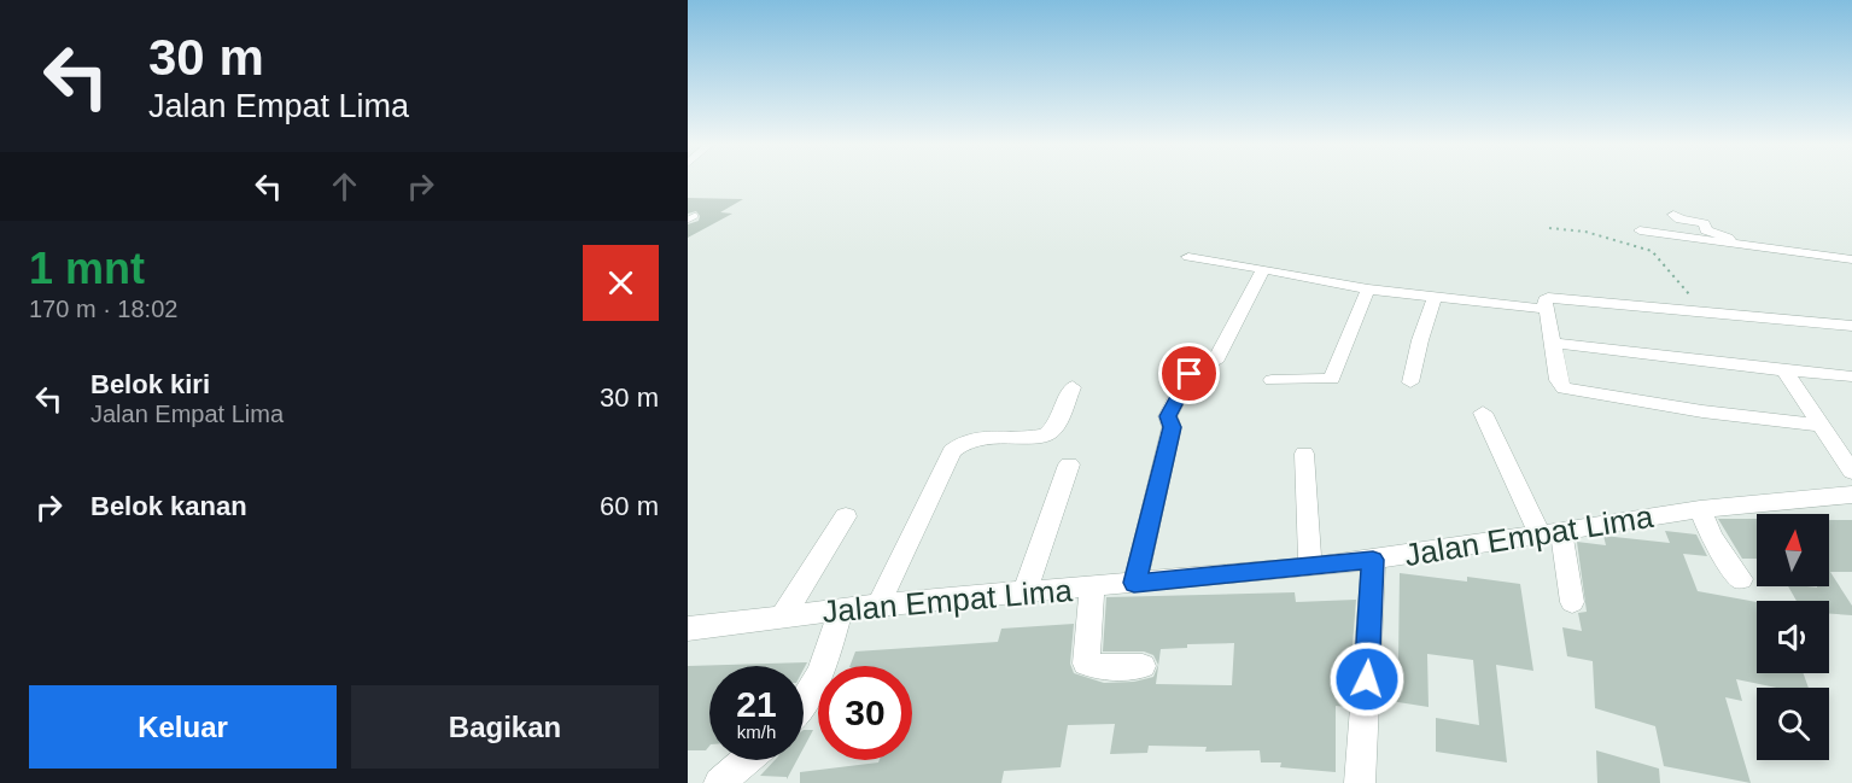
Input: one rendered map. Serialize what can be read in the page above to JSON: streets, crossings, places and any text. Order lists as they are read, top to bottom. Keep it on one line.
{"streets":{"street":["Jalan Empat Lima"]},"north":"top","page":{"turn":["30 m","Jalan Empat Lima"],"heading":["1 mnt","170 m · 18:02"],"list":[{"name":"Belok kiri","note":"Jalan Empat Lima","value":"30 m"},{"name":"Belok kanan","value":"60 m"}],"speed":"21 km/h","limit":"30","buttons":["Keluar","Bagikan"]}}
